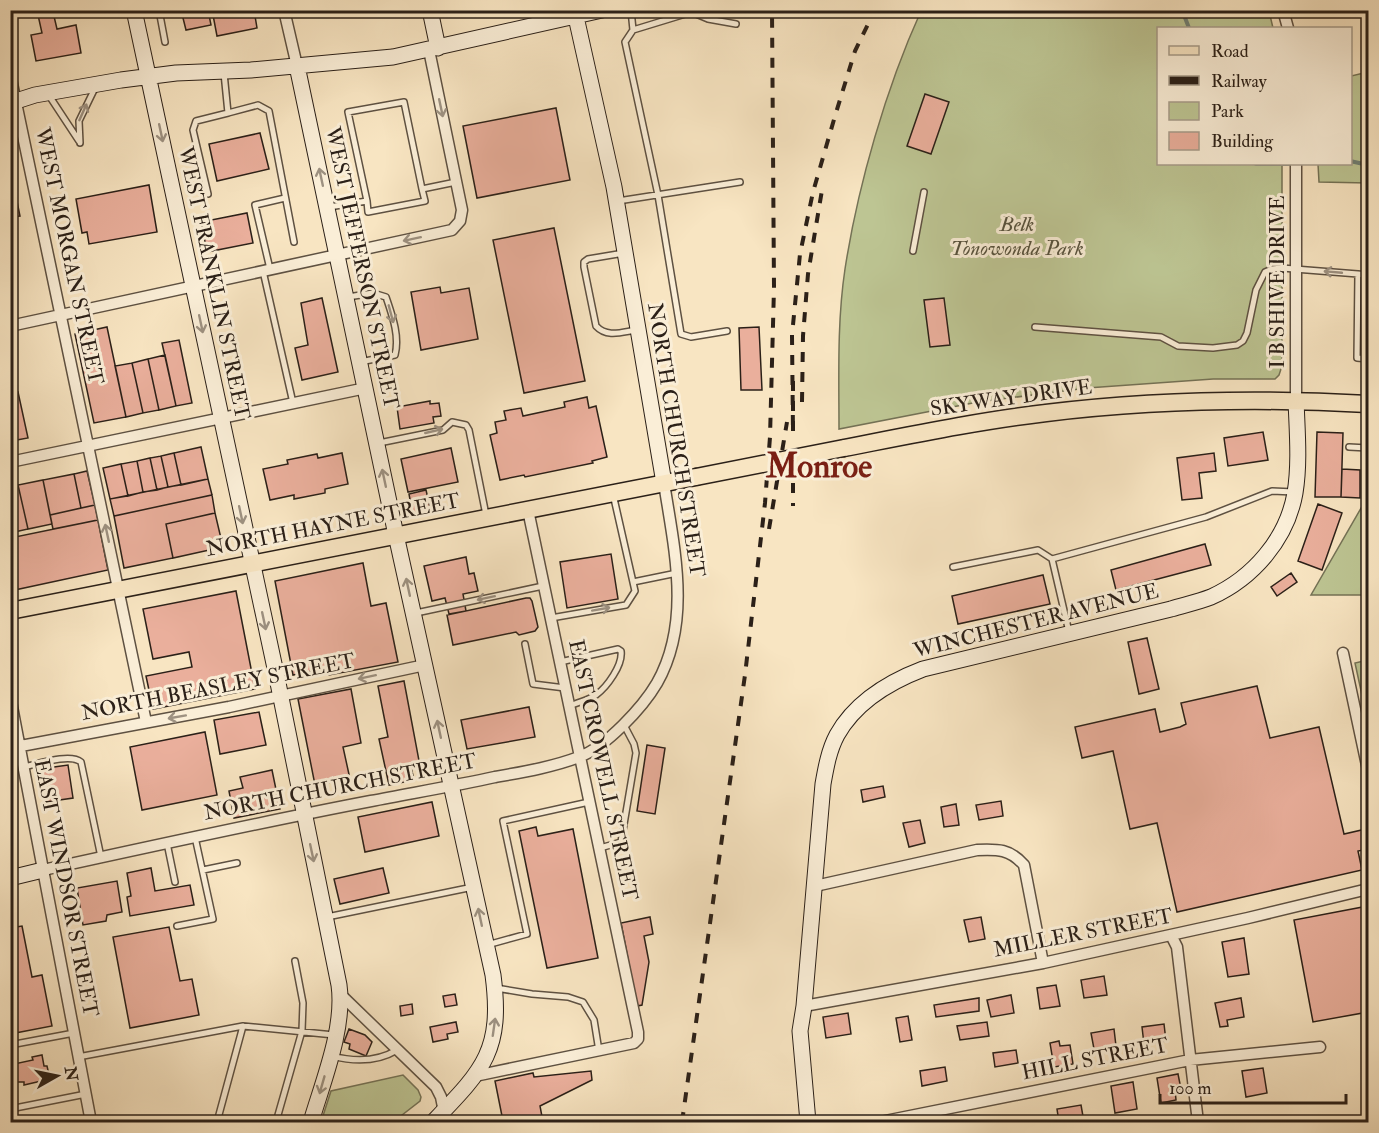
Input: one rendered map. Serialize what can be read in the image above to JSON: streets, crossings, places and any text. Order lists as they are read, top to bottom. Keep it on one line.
{"streets":{"main road":["WEST JEFFERSON STREET","WEST FRANKLIN STREET","SKYWAY DRIVE","NORTH CHURCH STREET","NORTH HAYNE STREET","WINCHESTER AVENUE"],"street":["WEST MORGAN STREET","I B SHIVE DRIVE","NORTH BEASLEY STREET","EAST CROWELL STREET","EAST WINDSOR STREET","MILLER STREET","HILL STREET"]},"crossings":[["WEST MORGAN STREET","NORTH HAYNE STREET"],["WEST MORGAN STREET","NORTH BEASLEY STREET"],["WEST JEFFERSON STREET","NORTH CHURCH STREET"],["WEST JEFFERSON STREET","NORTH HAYNE STREET"],["WEST JEFFERSON STREET","NORTH BEASLEY STREET"],["I B SHIVE DRIVE","SKYWAY DRIVE"],["I B SHIVE DRIVE","WINCHESTER AVENUE"],["WEST FRANKLIN STREET","NORTH CHURCH STREET"],["WEST FRANKLIN STREET","NORTH HAYNE STREET"],["WEST FRANKLIN STREET","NORTH BEASLEY STREET"],["SKYWAY DRIVE","NORTH CHURCH STREET"],["SKYWAY DRIVE","NORTH HAYNE STREET"],["SKYWAY DRIVE","WINCHESTER AVENUE"],["NORTH CHURCH STREET","NORTH HAYNE STREET"],["NORTH CHURCH STREET","EAST CROWELL STREET"],["NORTH CHURCH STREET","EAST WINDSOR STREET"],["NORTH HAYNE STREET","EAST CROWELL STREET"],["WINCHESTER AVENUE","MILLER STREET"],["NORTH BEASLEY STREET","EAST WINDSOR STREET"]],"one_way":["WEST JEFFERSON STREET","WEST FRANKLIN STREET","NORTH BEASLEY STREET"],"districts":["Monroe"],"parks":["Belk Tonowonda Park"],"legend":["Road","Railway","Park","Building"],"scale_bar":"100 m","north":"right"}
